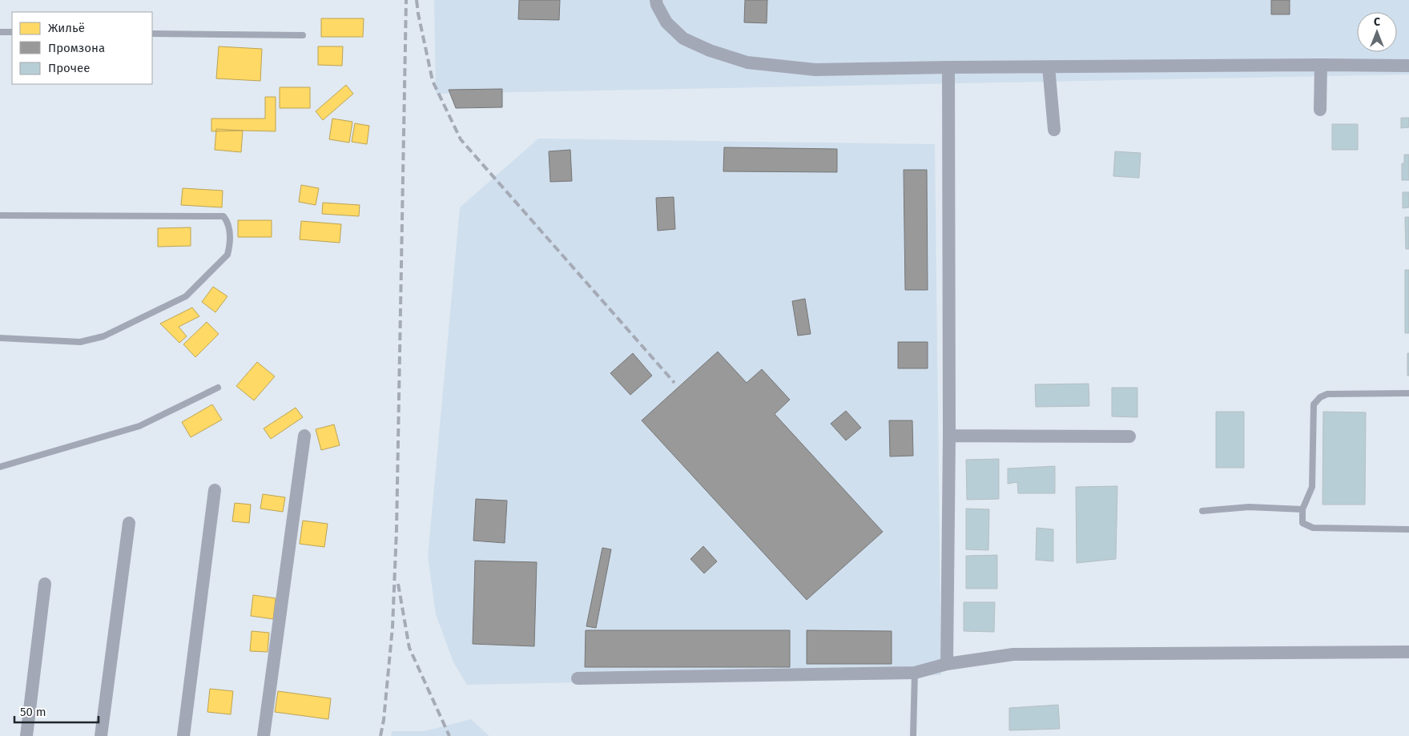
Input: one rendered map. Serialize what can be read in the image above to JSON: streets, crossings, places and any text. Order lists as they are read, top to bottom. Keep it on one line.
{"legend":["Жильё","Промзона","Прочее"],"scale_bar":"50 m","north":"top"}
